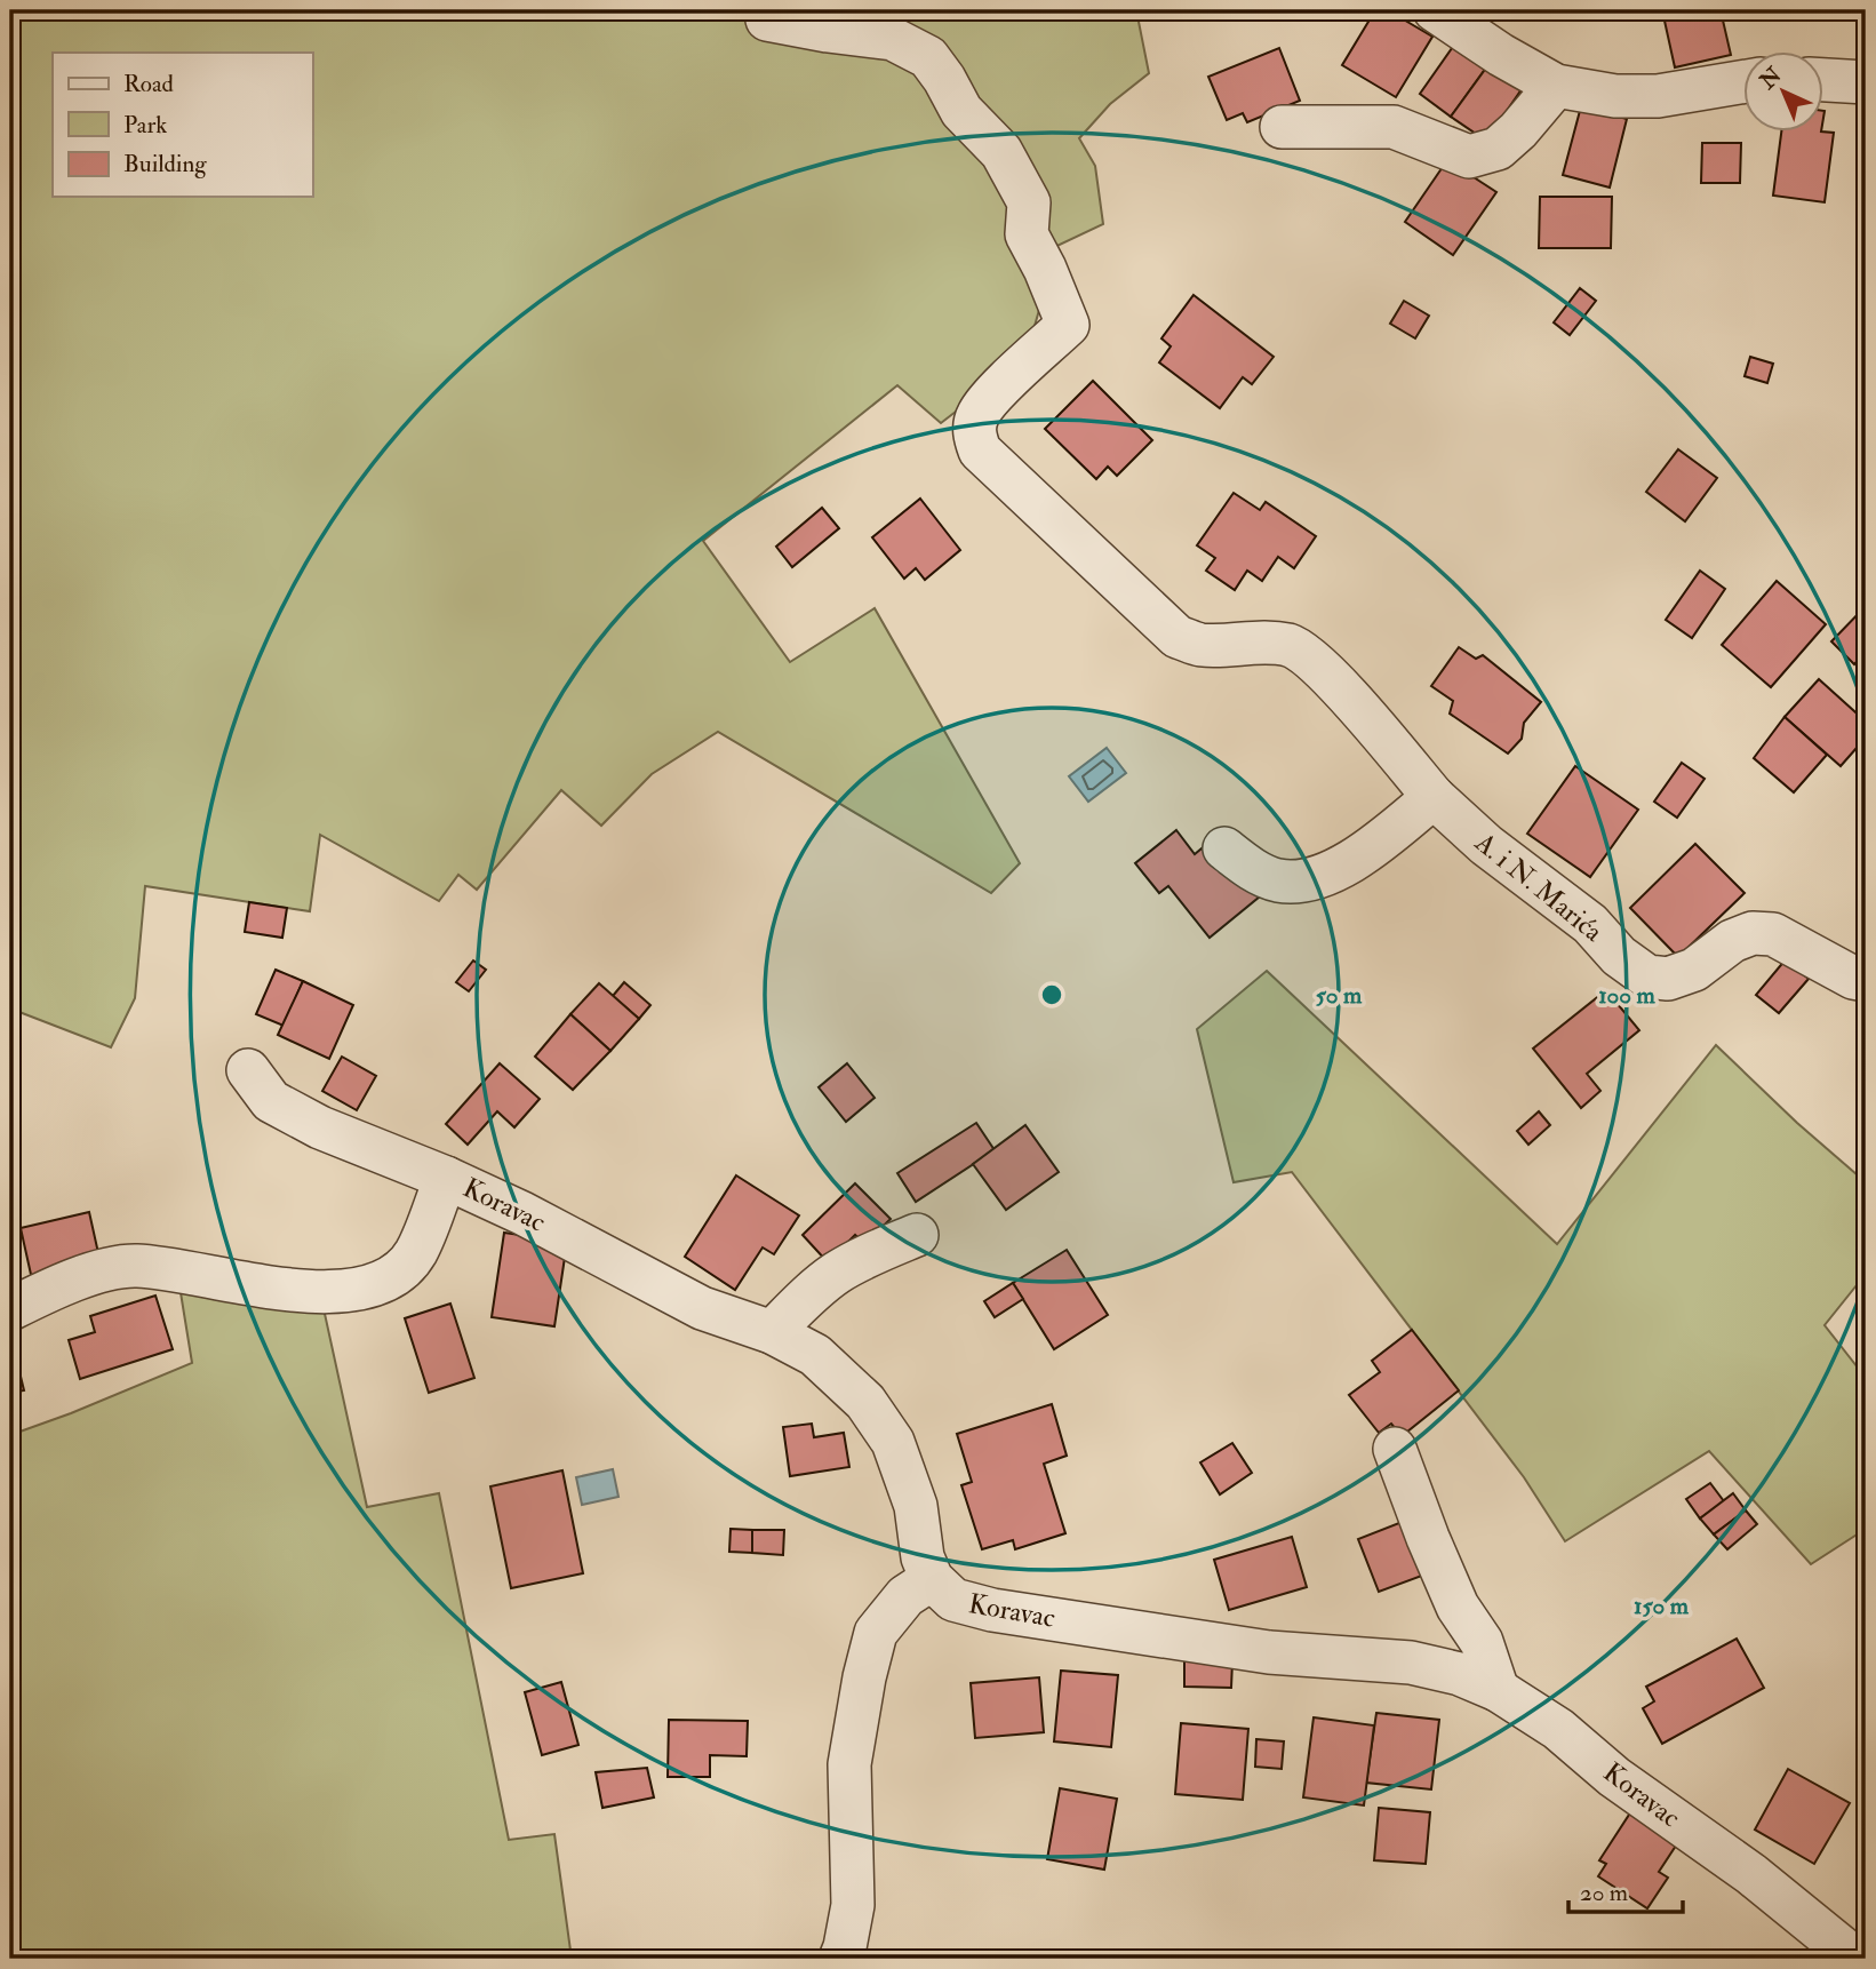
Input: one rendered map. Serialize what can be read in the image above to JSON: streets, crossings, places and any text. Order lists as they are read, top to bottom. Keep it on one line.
{"streets":{"street":["A. i N. Marića","Koravac"]},"legend":["Road","Park","Building"],"scale_bar":"20 m","north":"top left","rings":["50 m","100 m","150 m"]}
